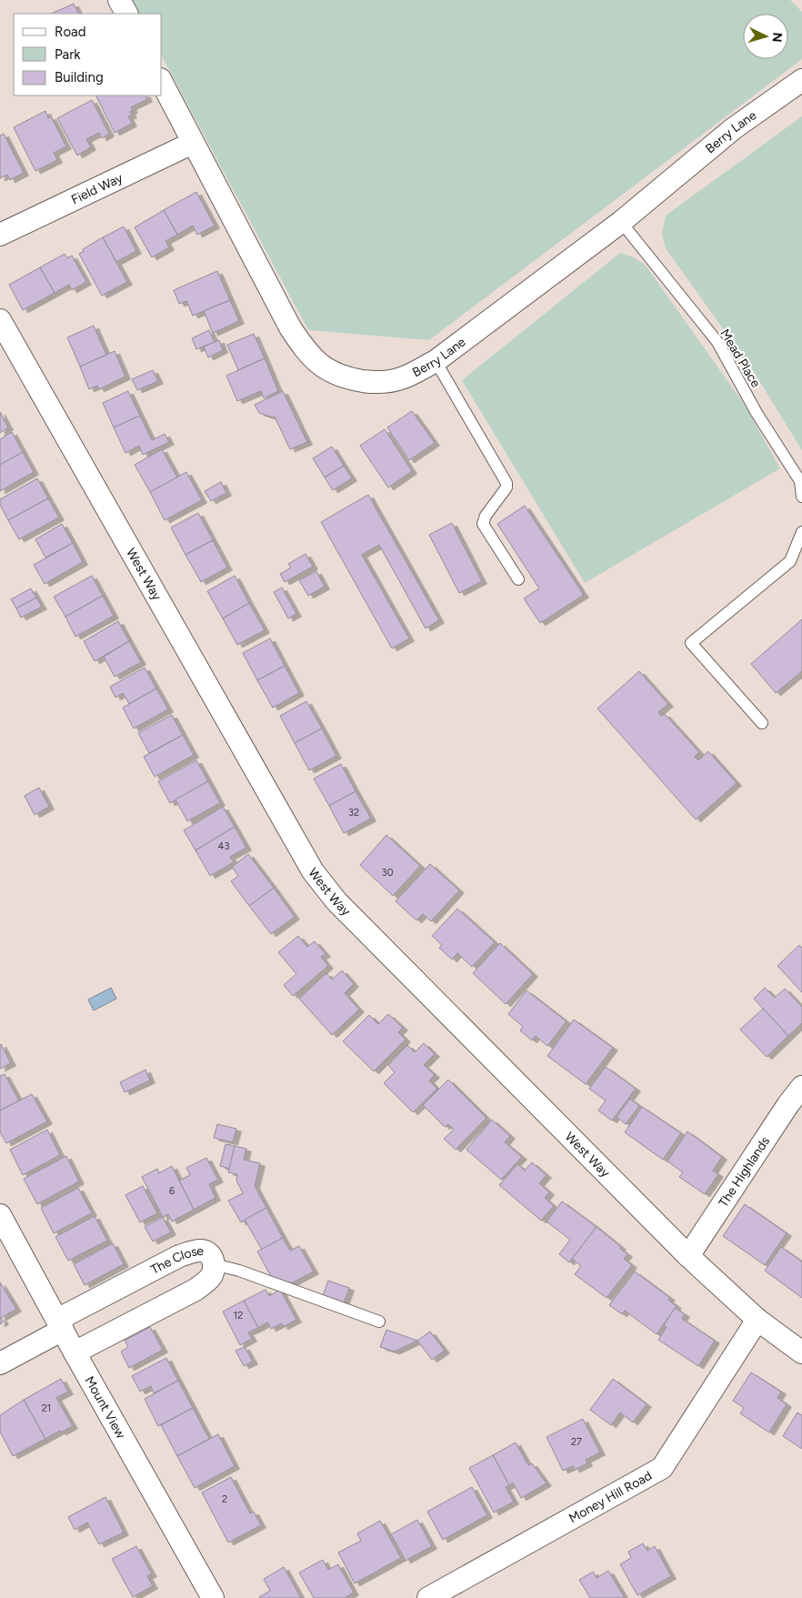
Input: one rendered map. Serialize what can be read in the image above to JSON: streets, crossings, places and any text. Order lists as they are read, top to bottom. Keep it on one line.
{"streets":{"street":["Berry Lane","Field Way","West Way","The Highlands","The Close","Mount View","Money Hill Road"],"lane":["Mead Place"]},"crossings":[["Berry Lane","Field Way"],["Berry Lane","Mead Place"],["West Way","The Highlands"],["West Way","Money Hill Road"],["The Close","Mount View"]],"house_numbers":["32","43","30","6","12","21","27","2"],"legend":["Road","Park","Building"],"north":"right"}
